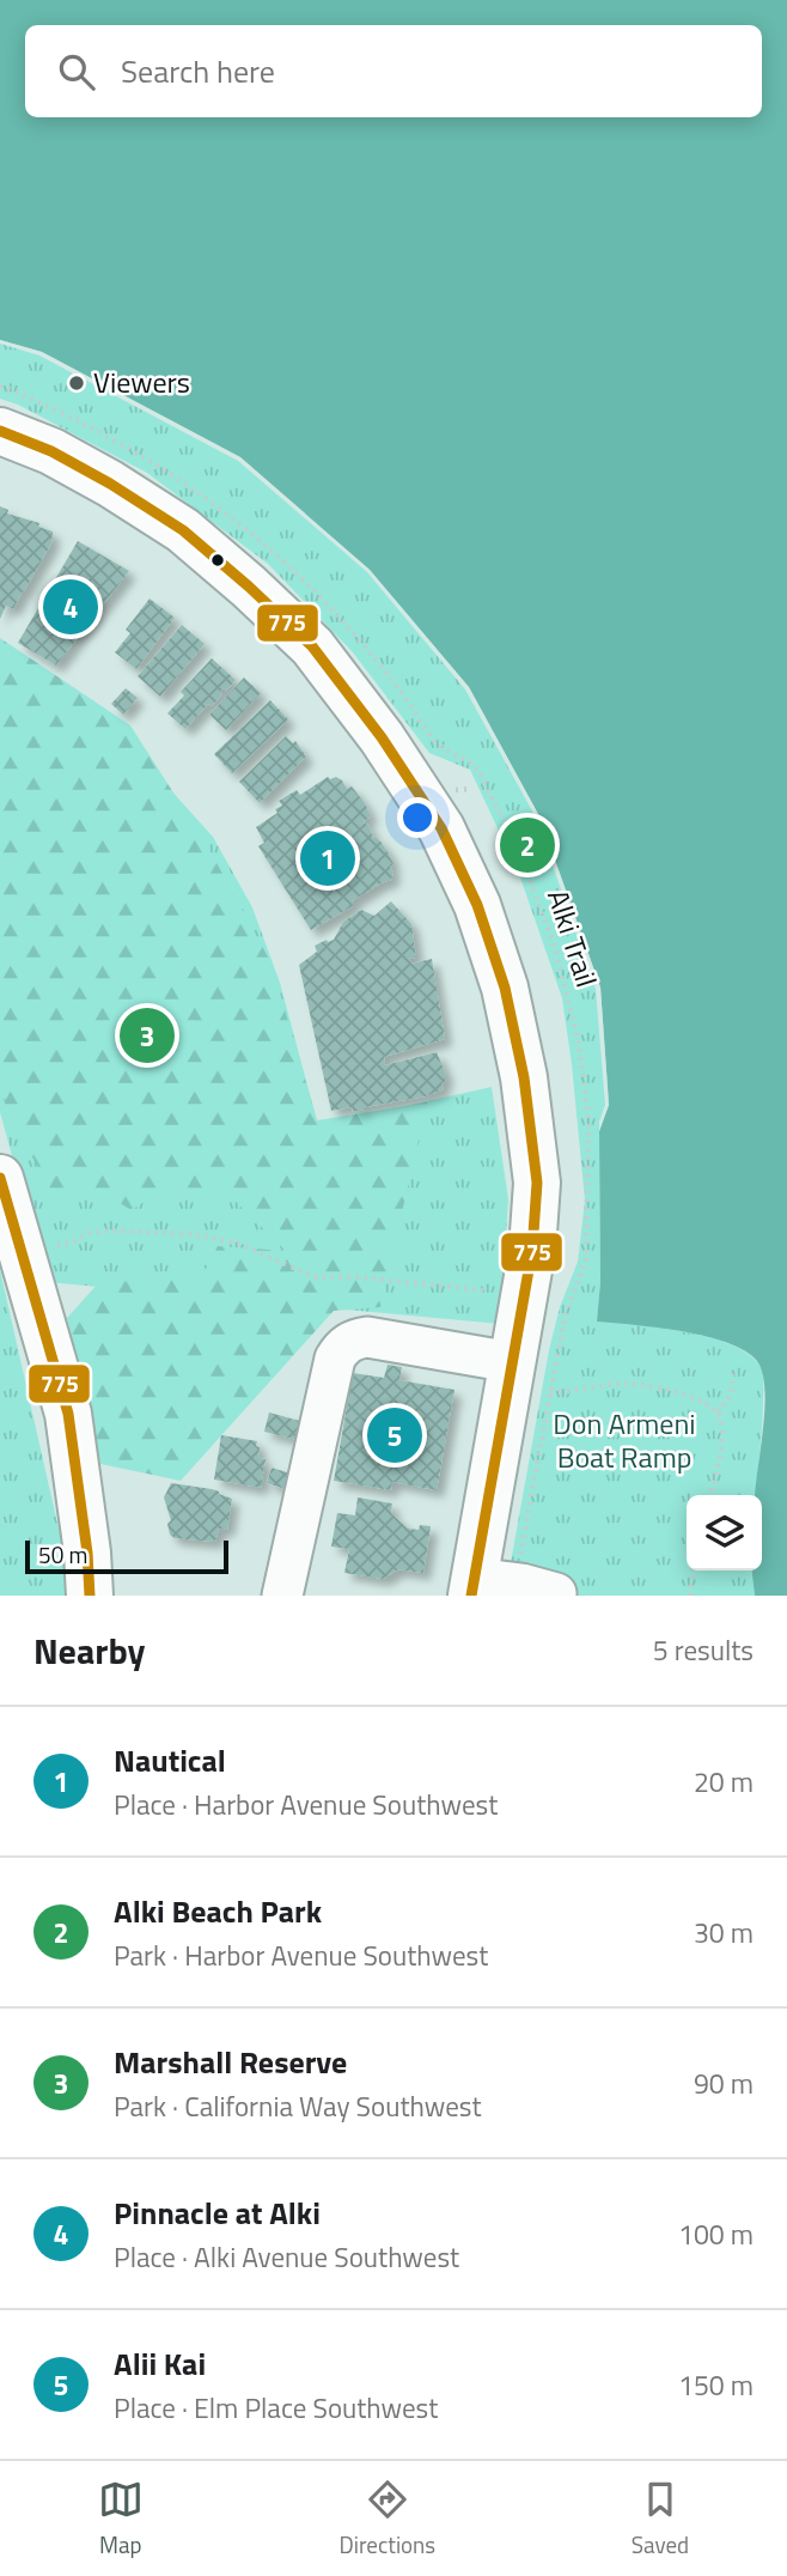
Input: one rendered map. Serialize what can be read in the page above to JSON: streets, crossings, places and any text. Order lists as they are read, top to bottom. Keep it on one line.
{"streets":{"path":["Alki Trail"]},"parks":["Don Armeni Boat Ramp"],"places":["Viewers"],"lines":["transit line 775"],"scale_bar":"50 m","page":{"search":"Search here","pins":["4","2","1","3","5"],"scale":"50 m","heading":["Nearby","5 results"],"list":[{"mark":"1","name":"Nautical","note":"Place · Harbor Avenue Southwest","value":"20 m"},{"mark":"2","name":"Alki Beach Park","note":"Park · Harbor Avenue Southwest","value":"30 m"},{"mark":"3","name":"Marshall Reserve","note":"Park · California Way Southwest","value":"90 m"},{"mark":"4","name":"Pinnacle at Alki","note":"Place · Alki Avenue Southwest","value":"100 m"},{"mark":"5","name":"Alii Kai","note":"Place · Elm Place Southwest","value":"150 m"}],"nav":["Map","Directions","Saved"]}}
